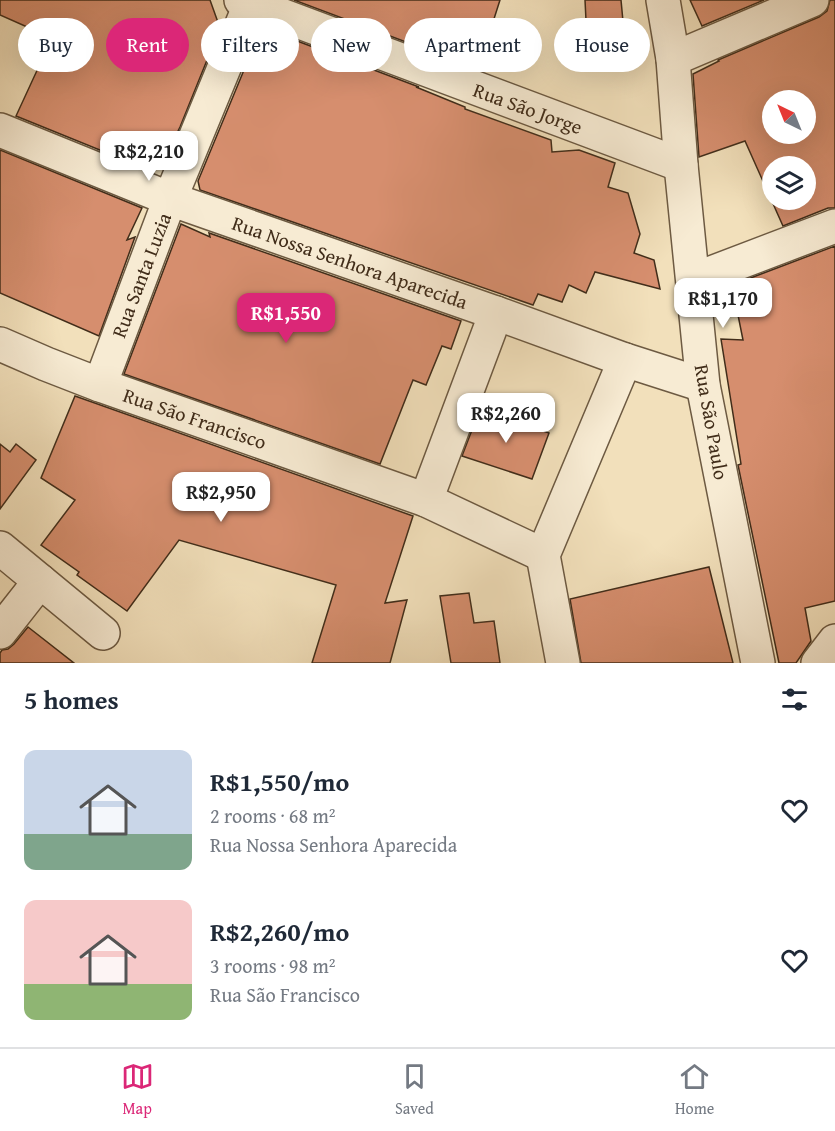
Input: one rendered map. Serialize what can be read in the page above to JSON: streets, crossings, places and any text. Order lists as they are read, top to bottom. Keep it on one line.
{"streets":{"street":["Rua São Jorge","Rua Nossa Senhora Aparecida","Rua Santa Luzia","Rua São Francisco","Rua São Paulo"]},"crossings":[["Rua São Jorge","Rua Santa Luzia"],["Rua São Jorge","Rua São Paulo"],["Rua Nossa Senhora Aparecida","Rua Santa Luzia"],["Rua Nossa Senhora Aparecida","Rua São Paulo"],["Rua Santa Luzia","Rua São Francisco"]],"north":"top left","page":{"chip":["Buy","Rent","Filters","New","Apartment","House"],"price":["R$2,210","R$1,170","R$1,550","R$2,260","R$2,950"],"heading":"5 homes","list":[{"name":"R$1,550/mo","note":"2 rooms · 68 m² · Rua Nossa Senhora Aparecida"},{"name":"R$2,260/mo","note":"3 rooms · 98 m² · Rua São Francisco"}],"tabs":["Map","Saved","Home"]}}
